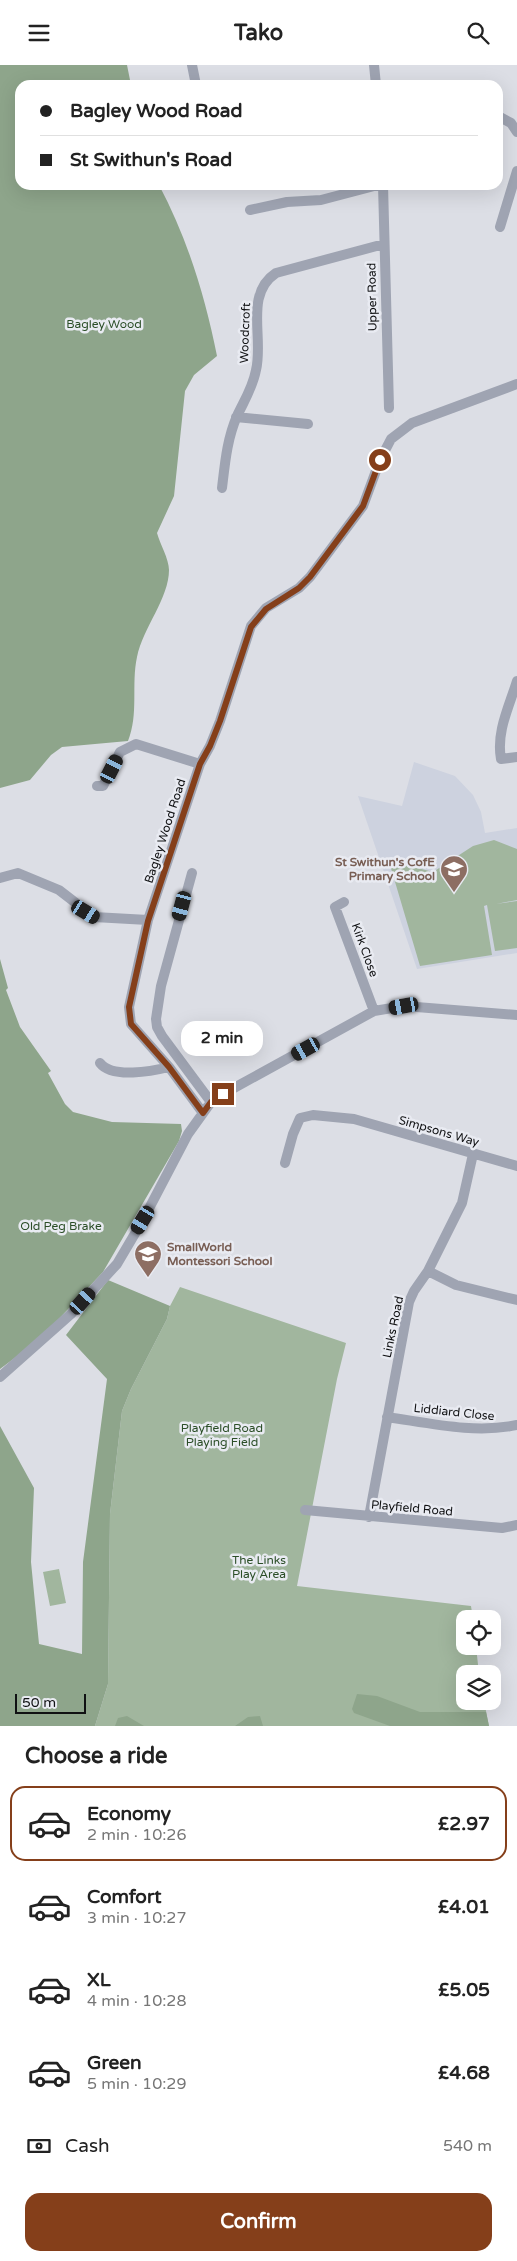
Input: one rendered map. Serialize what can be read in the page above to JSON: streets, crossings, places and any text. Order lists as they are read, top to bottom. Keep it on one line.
{"streets":{"street":["Upper Road","Woodcroft","Bagley Wood Road","Kirk Close","Simpsons Way","Links Road","Liddiard Close","Playfield Road"]},"crossings":[["Upper Road","Woodcroft"],["Simpsons Way","Links Road"],["Links Road","Liddiard Close"],["Links Road","Playfield Road"]],"parks":["Bagley Wood","Old Peg Brake","Playfield Road Playing Field","The Links Play Area"],"places":{"school or university":["St Swithun's CofE Primary School","SmallWorld Montessori School"]},"scale_bar":"50 m","page":{"header":"Tako","banner":["Bagley Wood Road","St Swithun's Road"],"bubble":"2 min","scale":"50 m","heading":"Choose a ride","list":[{"name":"Economy","note":"2 min · 10:26","value":"£2.97"},{"name":"Comfort","note":"3 min · 10:27","value":"£4.01"},{"name":"XL","note":"4 min · 10:28","value":"£5.05"},{"name":"Green","note":"5 min · 10:29","value":"£4.68"}],"pay":["Cash","540 m"],"buttons":"Confirm"}}
